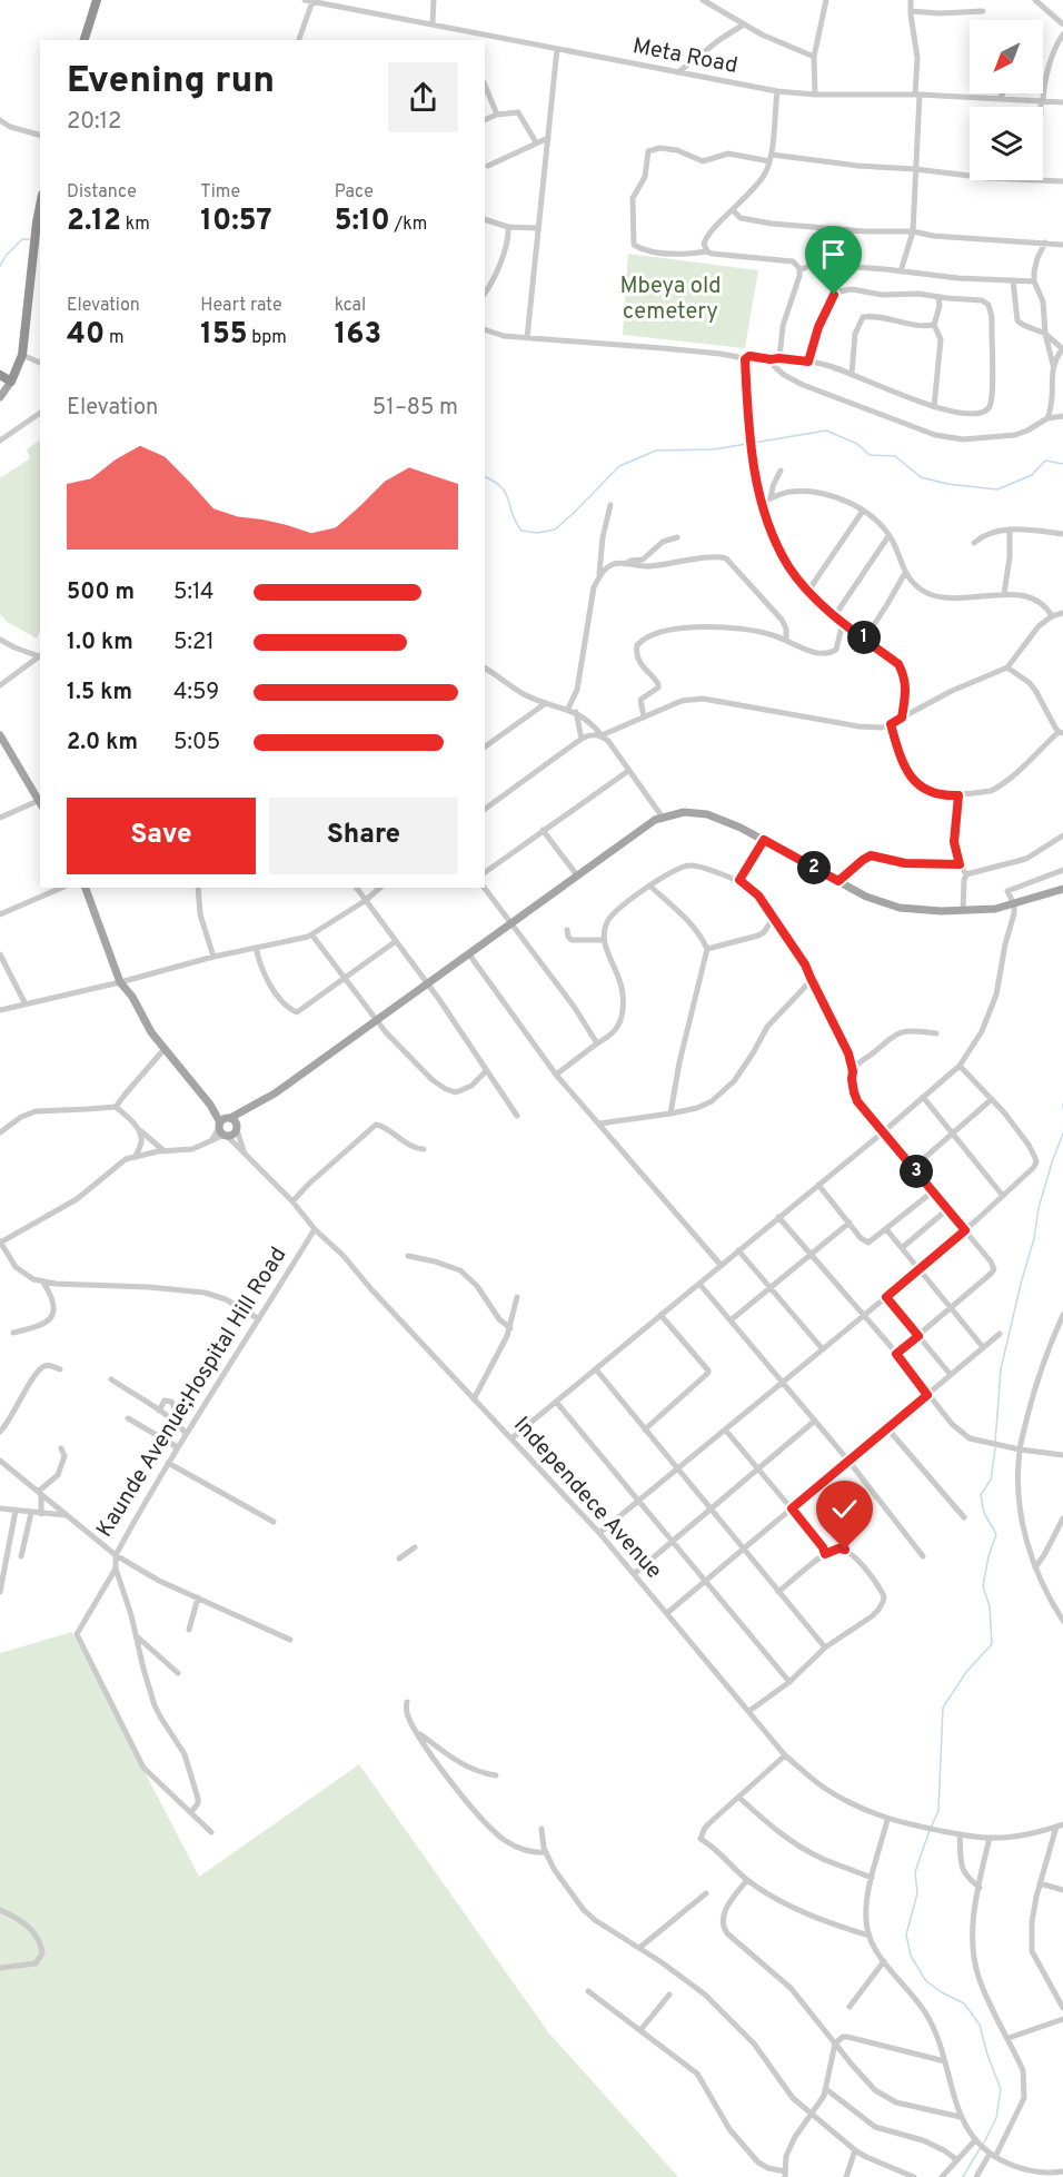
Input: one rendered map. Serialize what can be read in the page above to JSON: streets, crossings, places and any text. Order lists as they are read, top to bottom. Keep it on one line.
{"streets":{"street":["Meta Road","Kaunde Avenue;Hospital Hill Road","Independece Avenue"]},"crossings":[["Kaunde Avenue;Hospital Hill Road","Independece Avenue"]],"parks":["Mbeya old cemetery"],"north":"bottom left","page":{"heading":["Evening run","20:12"],"stats":[["Distance","2.12 km"],["Time","10:57"],["Pace","5:10 /km"],["Elevation","40 m"],["Heart rate","155 bpm"],["kcal","163"]],"chart":["Elevation","51–85 m"],"list":[{"name":"500 m","note":"5:14"},{"name":"1.0 km","note":"5:21"},{"name":"1.5 km","note":"4:59"},{"name":"2.0 km","note":"5:05"}],"pins":["1","2","3"],"buttons":["Save","Share"]}}
